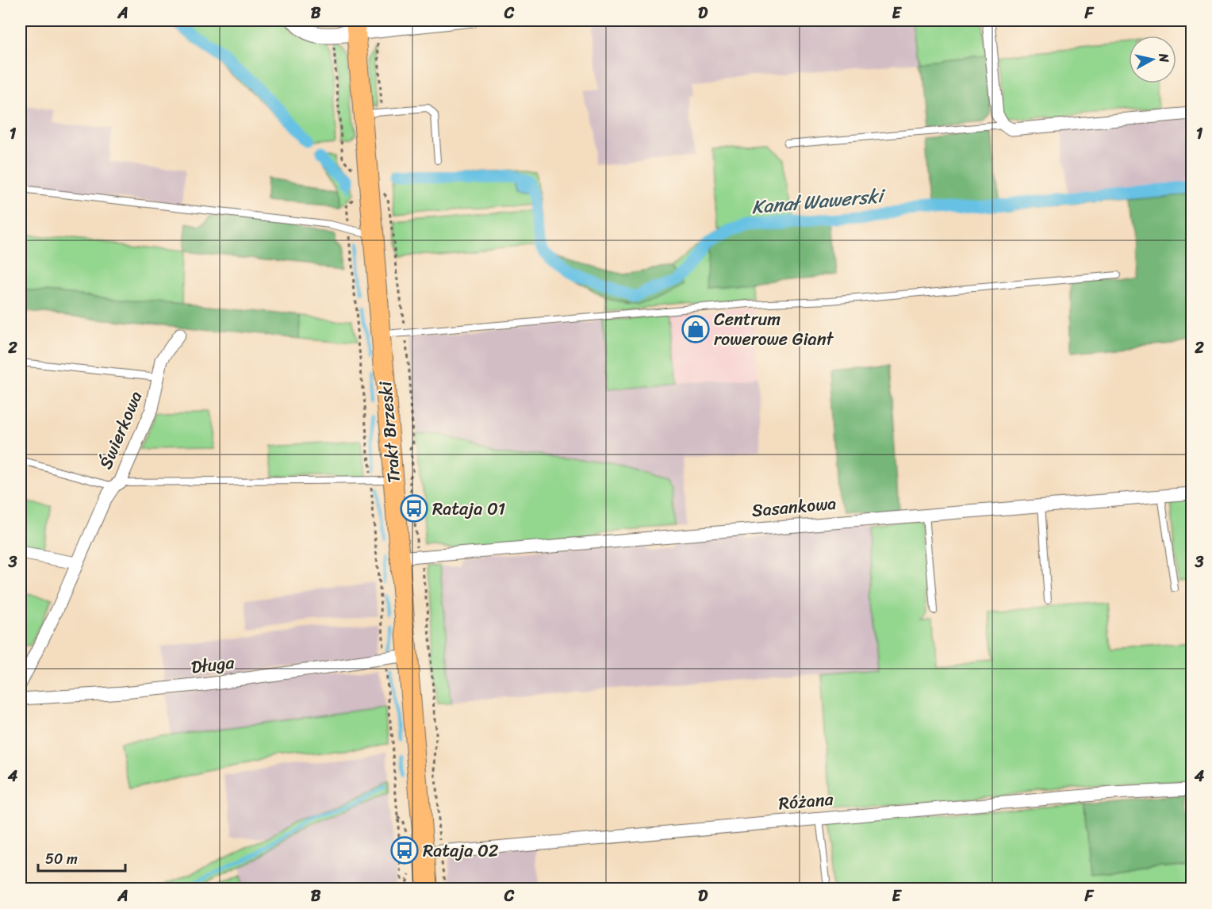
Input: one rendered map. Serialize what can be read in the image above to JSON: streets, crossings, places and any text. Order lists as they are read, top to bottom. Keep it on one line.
{"streets":{"main road":["Trakt Brzeski"],"street":["Świerkowa","Sasankowa","Długa","Różana"]},"crossings":[["Trakt Brzeski","Sasankowa"],["Trakt Brzeski","Długa"],["Trakt Brzeski","Różana"]],"water":["Kanał Wawerski"],"places":{"shop":["Centrum rowerowe Giant"],"bus stop":["Rataja 01","Rataja 02"]},"scale_bar":"50 m","north":"right","grid":{"columns":["A","B","C","D","E","F"],"rows":["1","2","3","4"]}}
